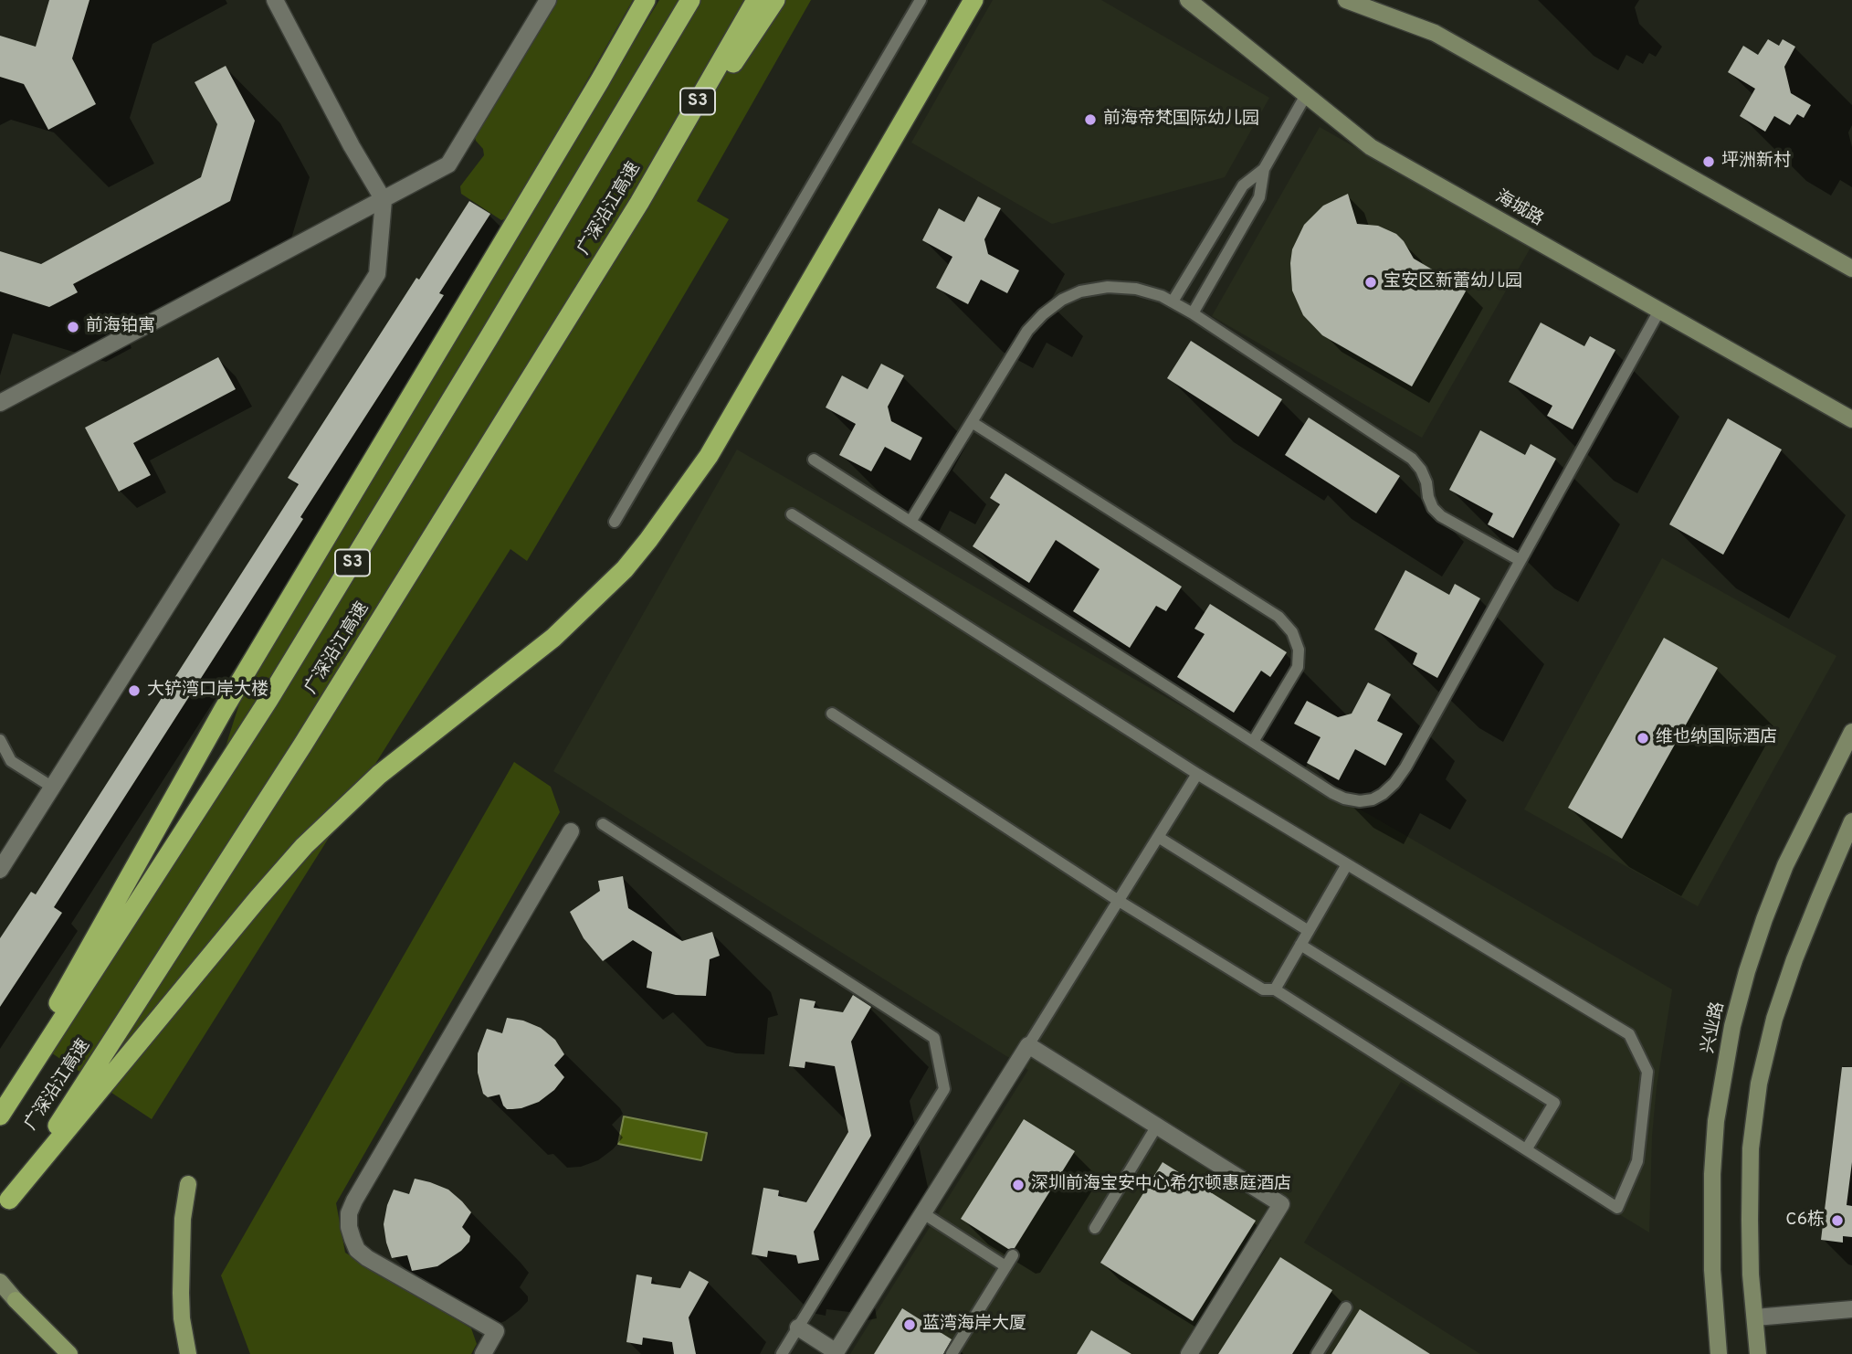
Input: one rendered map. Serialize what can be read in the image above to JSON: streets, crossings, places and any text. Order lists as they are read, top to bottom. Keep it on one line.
{"streets":{"highway":["S3","广深沿江高速"],"main road":["海城路","兴业路"]},"places":["前海帝梵国际幼儿园","坪洲新村","宝安区新蕾幼儿园","前海铂寓","大铲湾口岸大楼","维也纳国际酒店","深圳前海宝安中心希尔顿惠庭酒店","C6栋","蓝湾海岸大厦"]}
